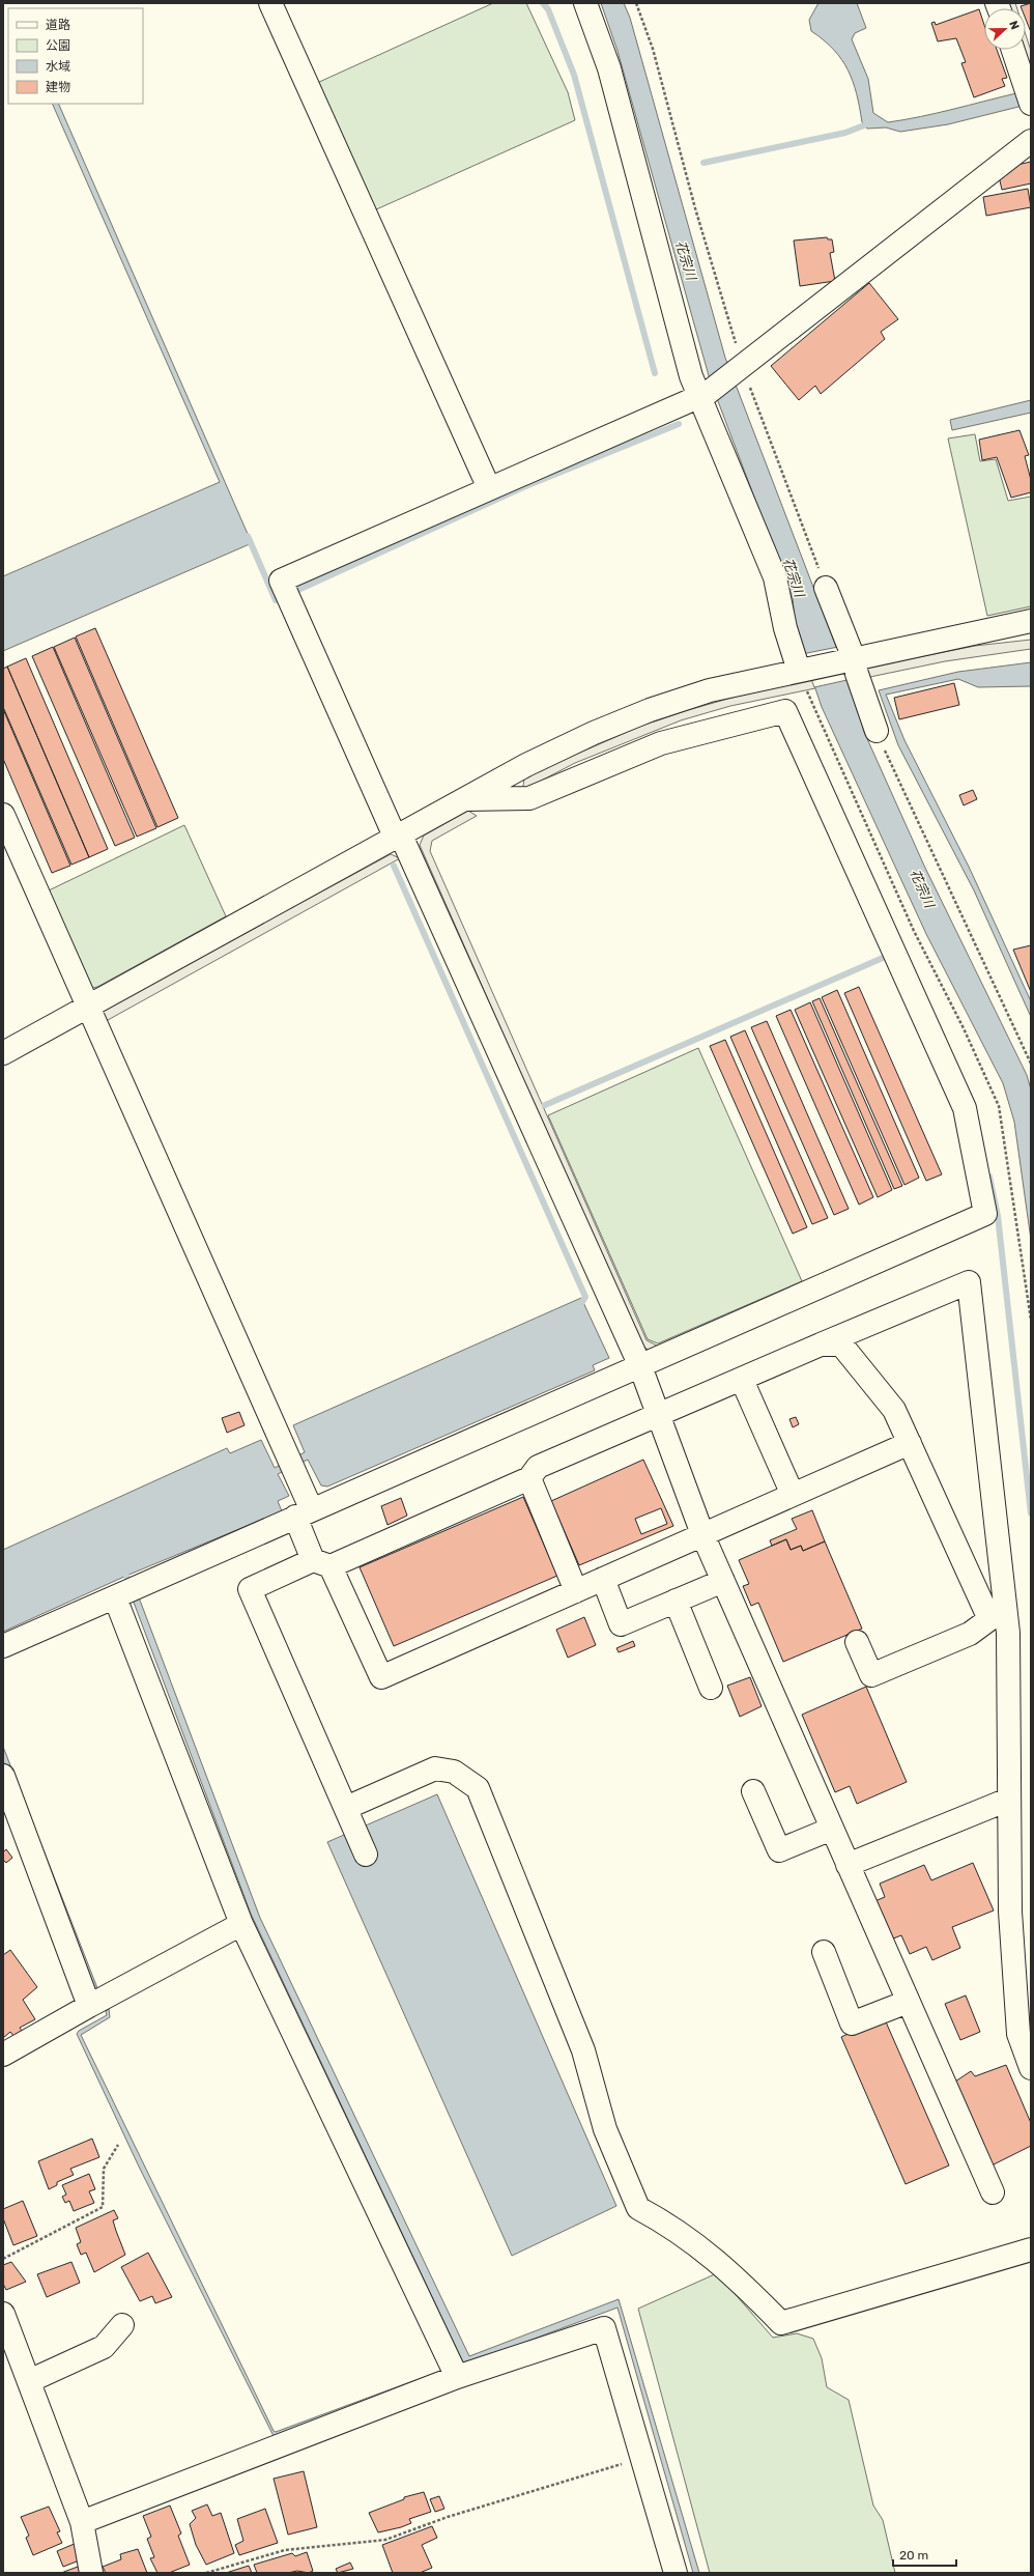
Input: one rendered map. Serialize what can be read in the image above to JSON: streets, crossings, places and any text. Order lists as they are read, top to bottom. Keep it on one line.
{"water":["花宗川"],"legend":["道路","公園","水域","建物"],"scale_bar":"20 m","north":"right"}
